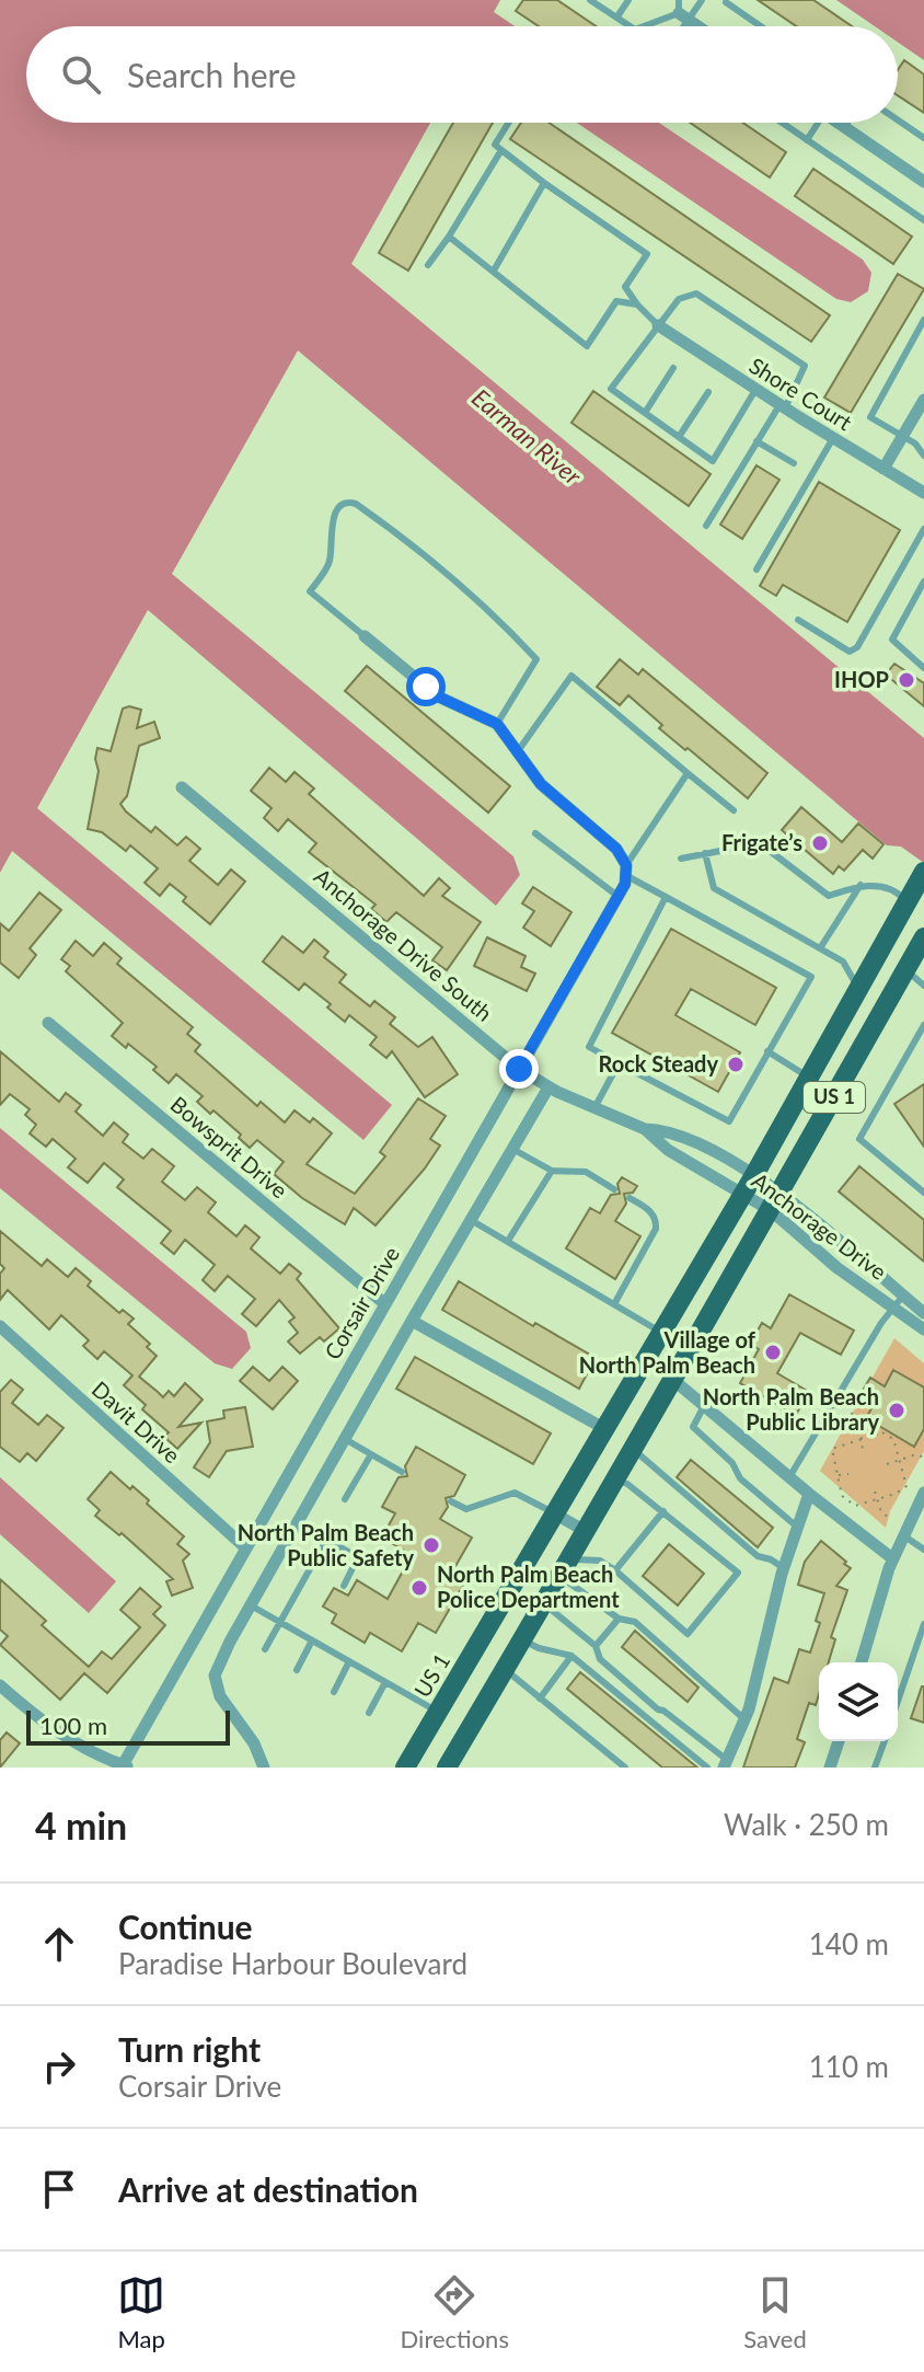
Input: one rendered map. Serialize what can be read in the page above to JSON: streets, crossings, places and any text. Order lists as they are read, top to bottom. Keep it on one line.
{"streets":{"main road":["US 1"],"street":["Shore Court","Anchorage Drive South","Bowsprit Drive","Anchorage Drive","Corsair Drive","Davit Drive"]},"crossings":[["Anchorage Drive South","US 1"],["Anchorage Drive South","Anchorage Drive"],["Anchorage Drive South","Corsair Drive"],["US 1","Anchorage Drive"],["Bowsprit Drive","Corsair Drive"],["Corsair Drive","Davit Drive"]],"water":["Earman River"],"places":["IHOP","Frigate’s","Rock Steady","Village of North Palm Beach","North Palm Beach Public Library","North Palm Beach Public Safety","North Palm Beach Police Department"],"scale_bar":"100 m","page":{"search":"Search here","scale":"100 m","heading":["4 min","Walk · 250 m"],"list":[["Continue","Paradise Harbour Boulevard","140 m"],["Turn right","Corsair Drive","110 m"],"Arrive at destination"],"nav":["Map","Directions","Saved"]}}
